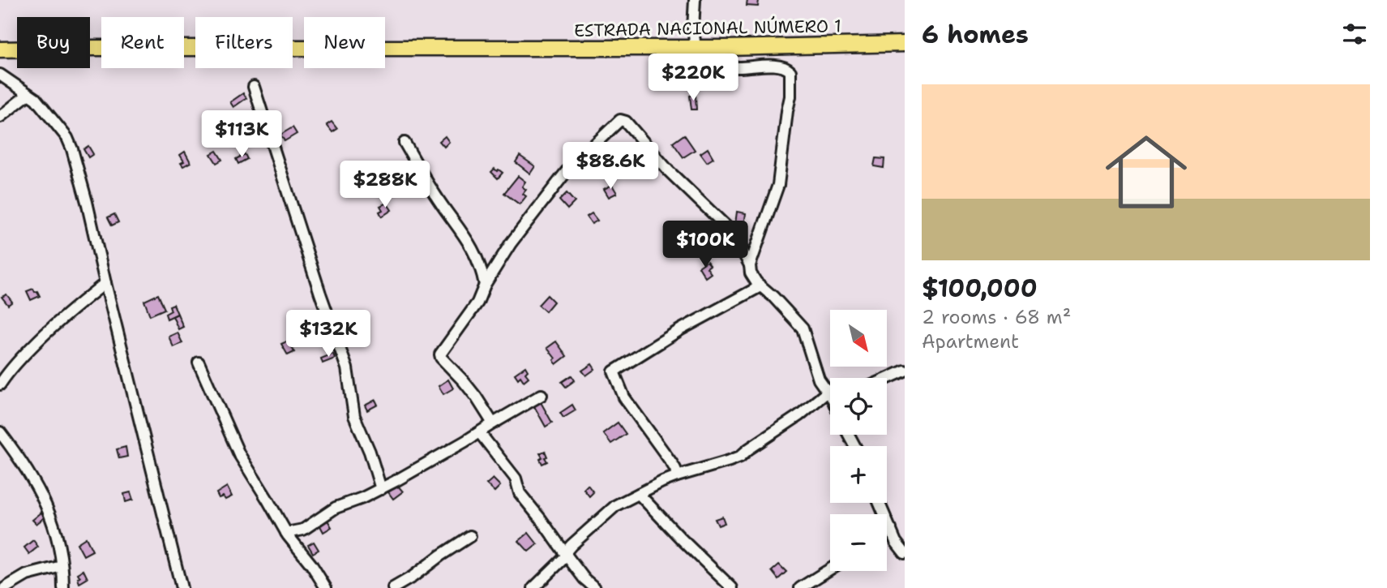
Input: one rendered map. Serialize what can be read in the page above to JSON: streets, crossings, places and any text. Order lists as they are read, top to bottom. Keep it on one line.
{"streets":{"highway":["ESTRADA NACIONAL NÚMERO 1"]},"north":"bottom right","page":{"heading":"6 homes","chip":["Buy","Rent","Filters","New"],"price":["$220K","$113K","$88.6K","$288K","$100K","$132K"],"list":[{"name":"$100,000","note":"2 rooms · 68 m² · Apartment"}],"map_buttons":["+","−"]}}
